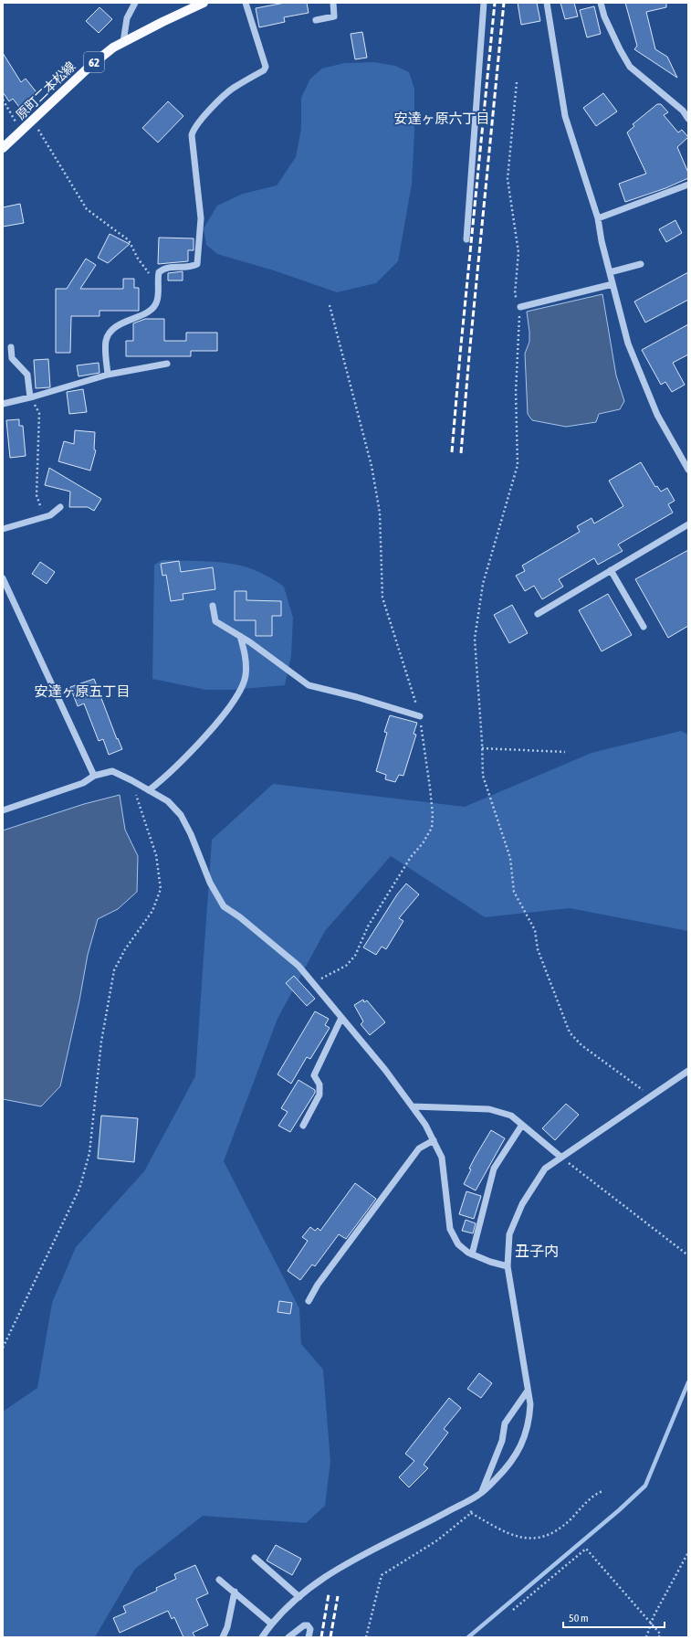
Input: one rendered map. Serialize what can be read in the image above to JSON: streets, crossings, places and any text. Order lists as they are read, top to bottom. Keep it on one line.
{"streets":{"main road":["62","原町二本松線"]},"districts":["安達ヶ原六丁目","安達ヶ原五丁目","丑子内"],"scale_bar":"50 m"}
